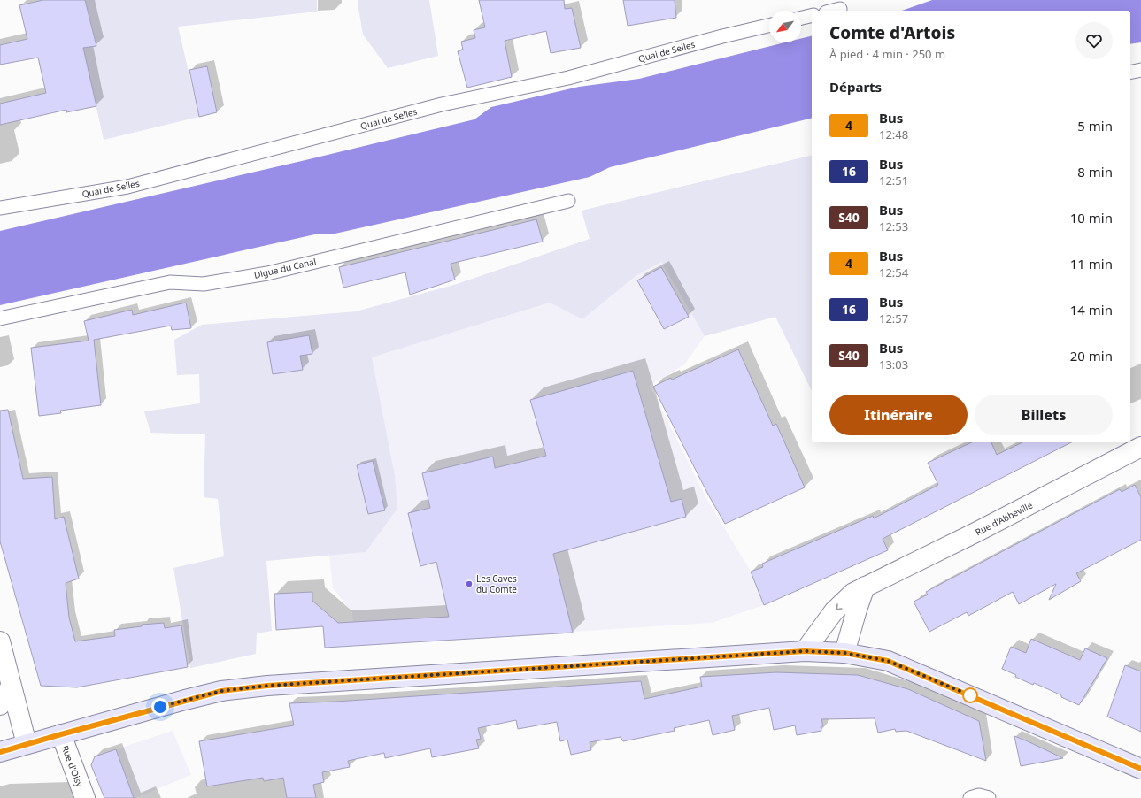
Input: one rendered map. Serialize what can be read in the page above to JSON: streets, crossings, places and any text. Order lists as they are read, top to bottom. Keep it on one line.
{"streets":{"street":["Rue d'Abbeville","Rue d'Oisy"],"lane":["Quai de Selles","Digue du Canal"]},"places":["Les Caves du Comte"],"lines":["bus line 4"],"north":"bottom left","page":{"heading":[["Comte d'Artois","À pied · 4 min · 250 m"],"Départs"],"list":[{"mark":"4","name":"Bus","note":"12:48","value":"5 min"},{"mark":"16","name":"Bus","note":"12:51","value":"8 min"},{"mark":"S40","name":"Bus","note":"12:53","value":"10 min"},{"mark":"4","name":"Bus","note":"12:54","value":"11 min"},{"mark":"16","name":"Bus","note":"12:57","value":"14 min"},{"mark":"S40","name":"Bus","note":"13:03","value":"20 min"}],"buttons":["Itinéraire","Billets"]}}
